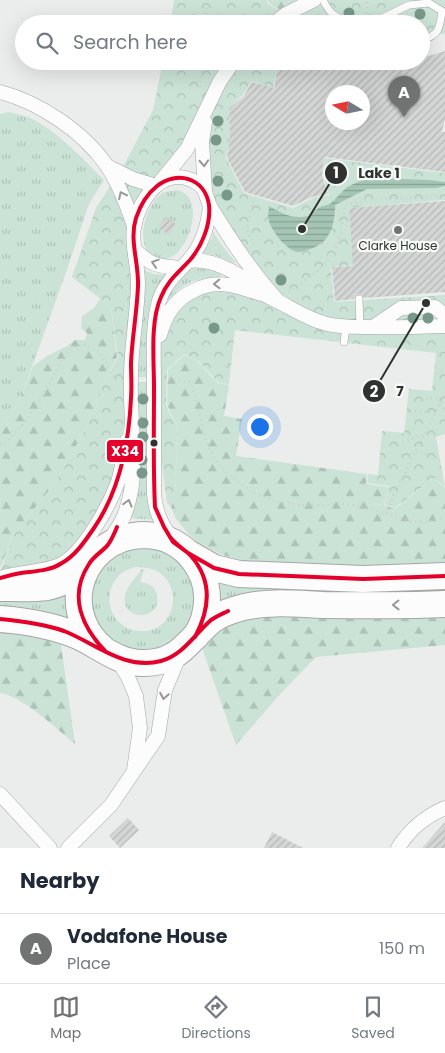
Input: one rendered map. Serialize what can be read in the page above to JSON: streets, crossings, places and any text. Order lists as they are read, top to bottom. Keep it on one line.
{"places":["Lake 1","Clarke House","7"],"lines":["transit line X34"],"north":"left","page":{"search":"Search here","pins":"A","heading":"Nearby","list":[{"mark":"A","name":"Vodafone House","note":"Place","value":"150 m"}],"nav":["Map","Directions","Saved"]}}
